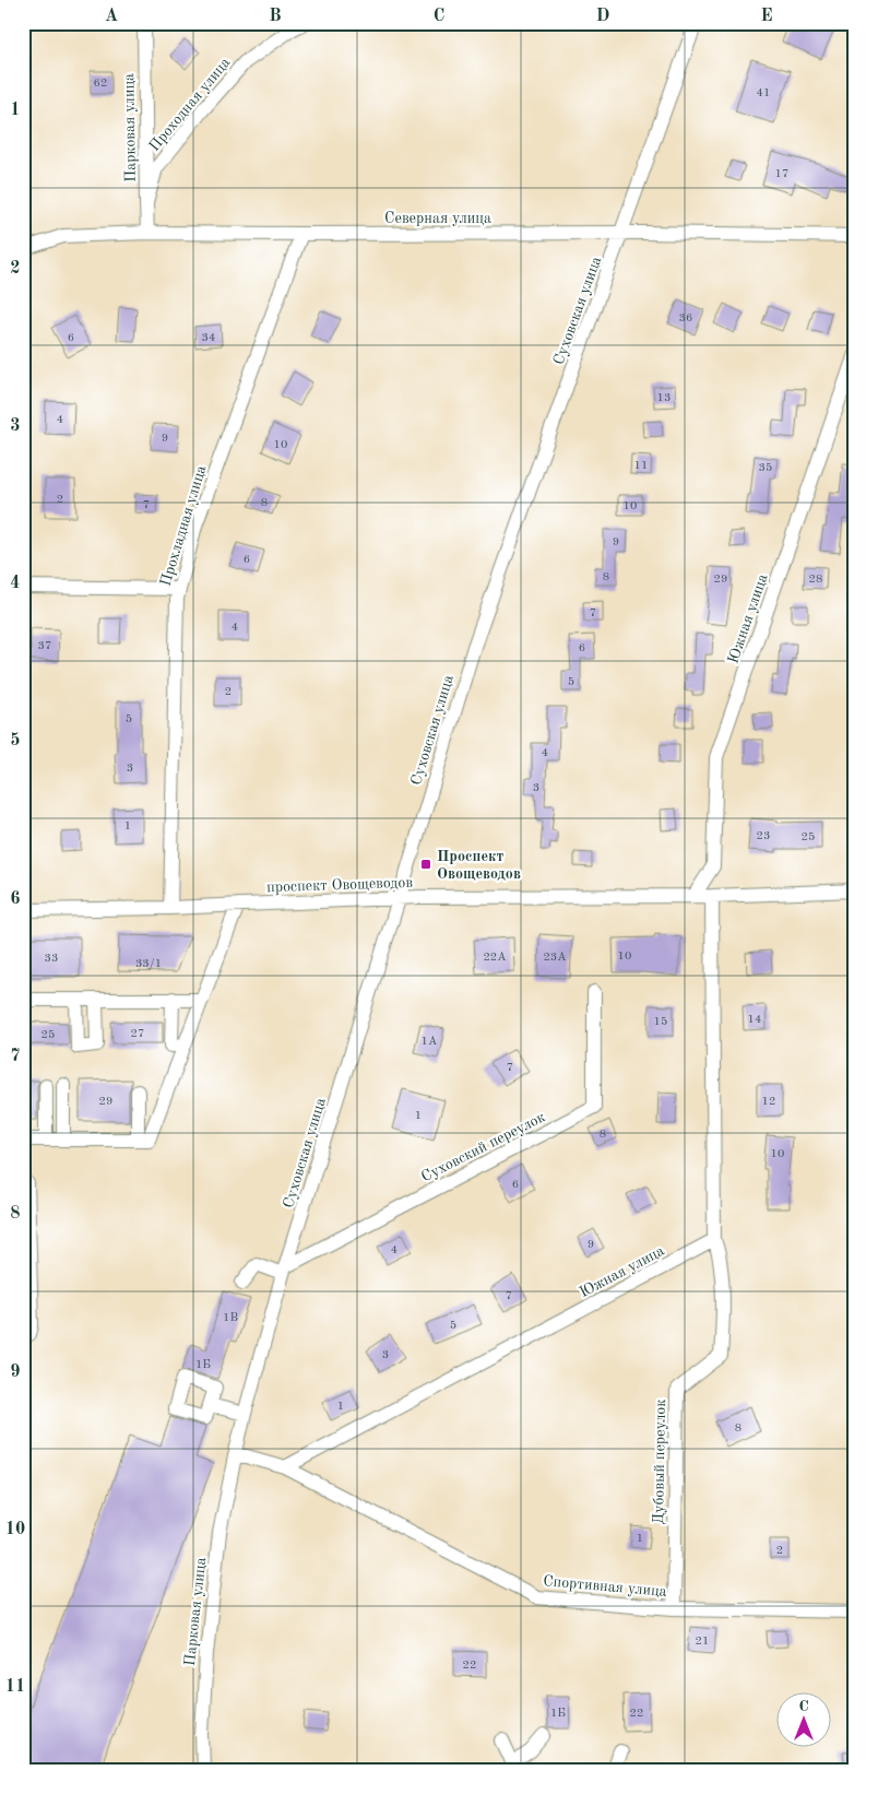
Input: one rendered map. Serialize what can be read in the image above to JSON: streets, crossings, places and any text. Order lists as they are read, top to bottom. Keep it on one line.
{"streets":{"street":["Проходная улица","Парковая улица","Северная улица","Суховская улица","Прохладная улица","Южная улица","проспект Овощеводов","Суховский переулок","Дубовый переулок","Спортивная улица"]},"crossings":[["Проходная улица","Парковая улица"],["Парковая улица","Северная улица"],["Парковая улица","Суховская улица"],["Северная улица","Суховская улица"],["Северная улица","Прохладная улица"],["Суховская улица","проспект Овощеводов"],["Суховская улица","Суховский переулок"],["Прохладная улица","проспект Овощеводов"],["Южная улица","проспект Овощеводов"],["Южная улица","Дубовый переулок"],["Южная улица","Спортивная улица"],["Дубовый переулок","Спортивная улица"]],"places":{"transit":["Проспект Овощеводов"]},"house_numbers":["62","41","17","36","6","34","13","4","9","10","11","35","2","8","7","10","9","6","8","29","28","7","4","37","6","5","2","5","4","3","3","1","23","25","10","22А","23А","33","33/1","14","15","27","25","1А","7","29","12","1","8","10","6","9","4","7","1В","5","3","1Б","1","8","1","2","21","22","1Б","22"],"north":"top","grid":{"columns":["A","B","C","D","E"],"rows":["1","2","3","4","5","6","7","8","9","10","11"]}}
